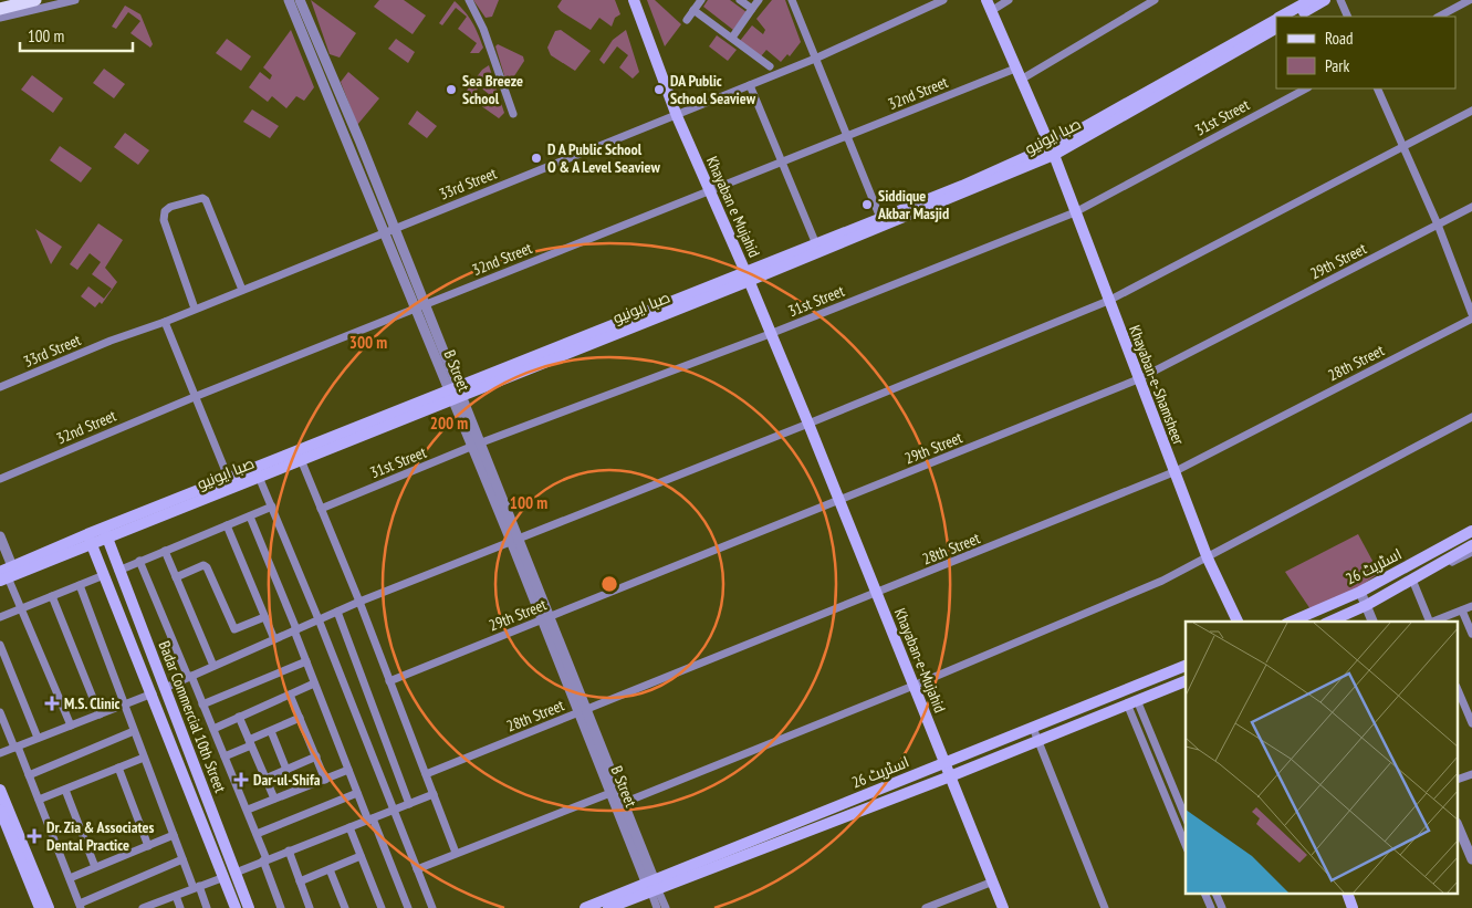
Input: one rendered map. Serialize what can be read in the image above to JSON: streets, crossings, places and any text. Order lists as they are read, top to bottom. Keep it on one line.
{"streets":{"main road":["صبا ایونیو","Khayaban e Mujahid","Khayaban-e-Shamsheer","اسٹریٹ 26","Khayaban-e-Mujahid","Badar Commercial 10th Street"],"street":["32nd Street","31st Street","33rd Street","29th Street","28th Street","B Street"]},"crossings":[["32nd Street","Khayaban e Mujahid"],["32nd Street","B Street"],["32nd Street","Khayaban-e-Shamsheer"],["31st Street","Khayaban e Mujahid"],["31st Street","B Street"],["31st Street","Khayaban-e-Shamsheer"],["صبا ایونیو","Khayaban e Mujahid"],["صبا ایونیو","B Street"],["صبا ایونیو","Khayaban-e-Shamsheer"],["صبا ایونیو","Badar Commercial 10th Street"],["33rd Street","Khayaban e Mujahid"],["33rd Street","B Street"],["Khayaban e Mujahid","Khayaban-e-Mujahid"],["29th Street","B Street"],["29th Street","Khayaban-e-Shamsheer"],["29th Street","Khayaban-e-Mujahid"],["28th Street","B Street"],["28th Street","Khayaban-e-Shamsheer"],["28th Street","Khayaban-e-Mujahid"],["B Street","اسٹریٹ 26"],["اسٹریٹ 26","Khayaban-e-Mujahid"]],"places":{"other":["Sea Breeze School","DA Public School Seaview","D A Public School O & A Level Seaview","Siddique Akbar Masjid"],"health":["M.S. Clinic","Dar-ul-Shifa","Dr. Zia & Associates Dental Practice"]},"legend":["Road","Park"],"scale_bar":"100 m","rings":["300 m","200 m","100 m"]}
